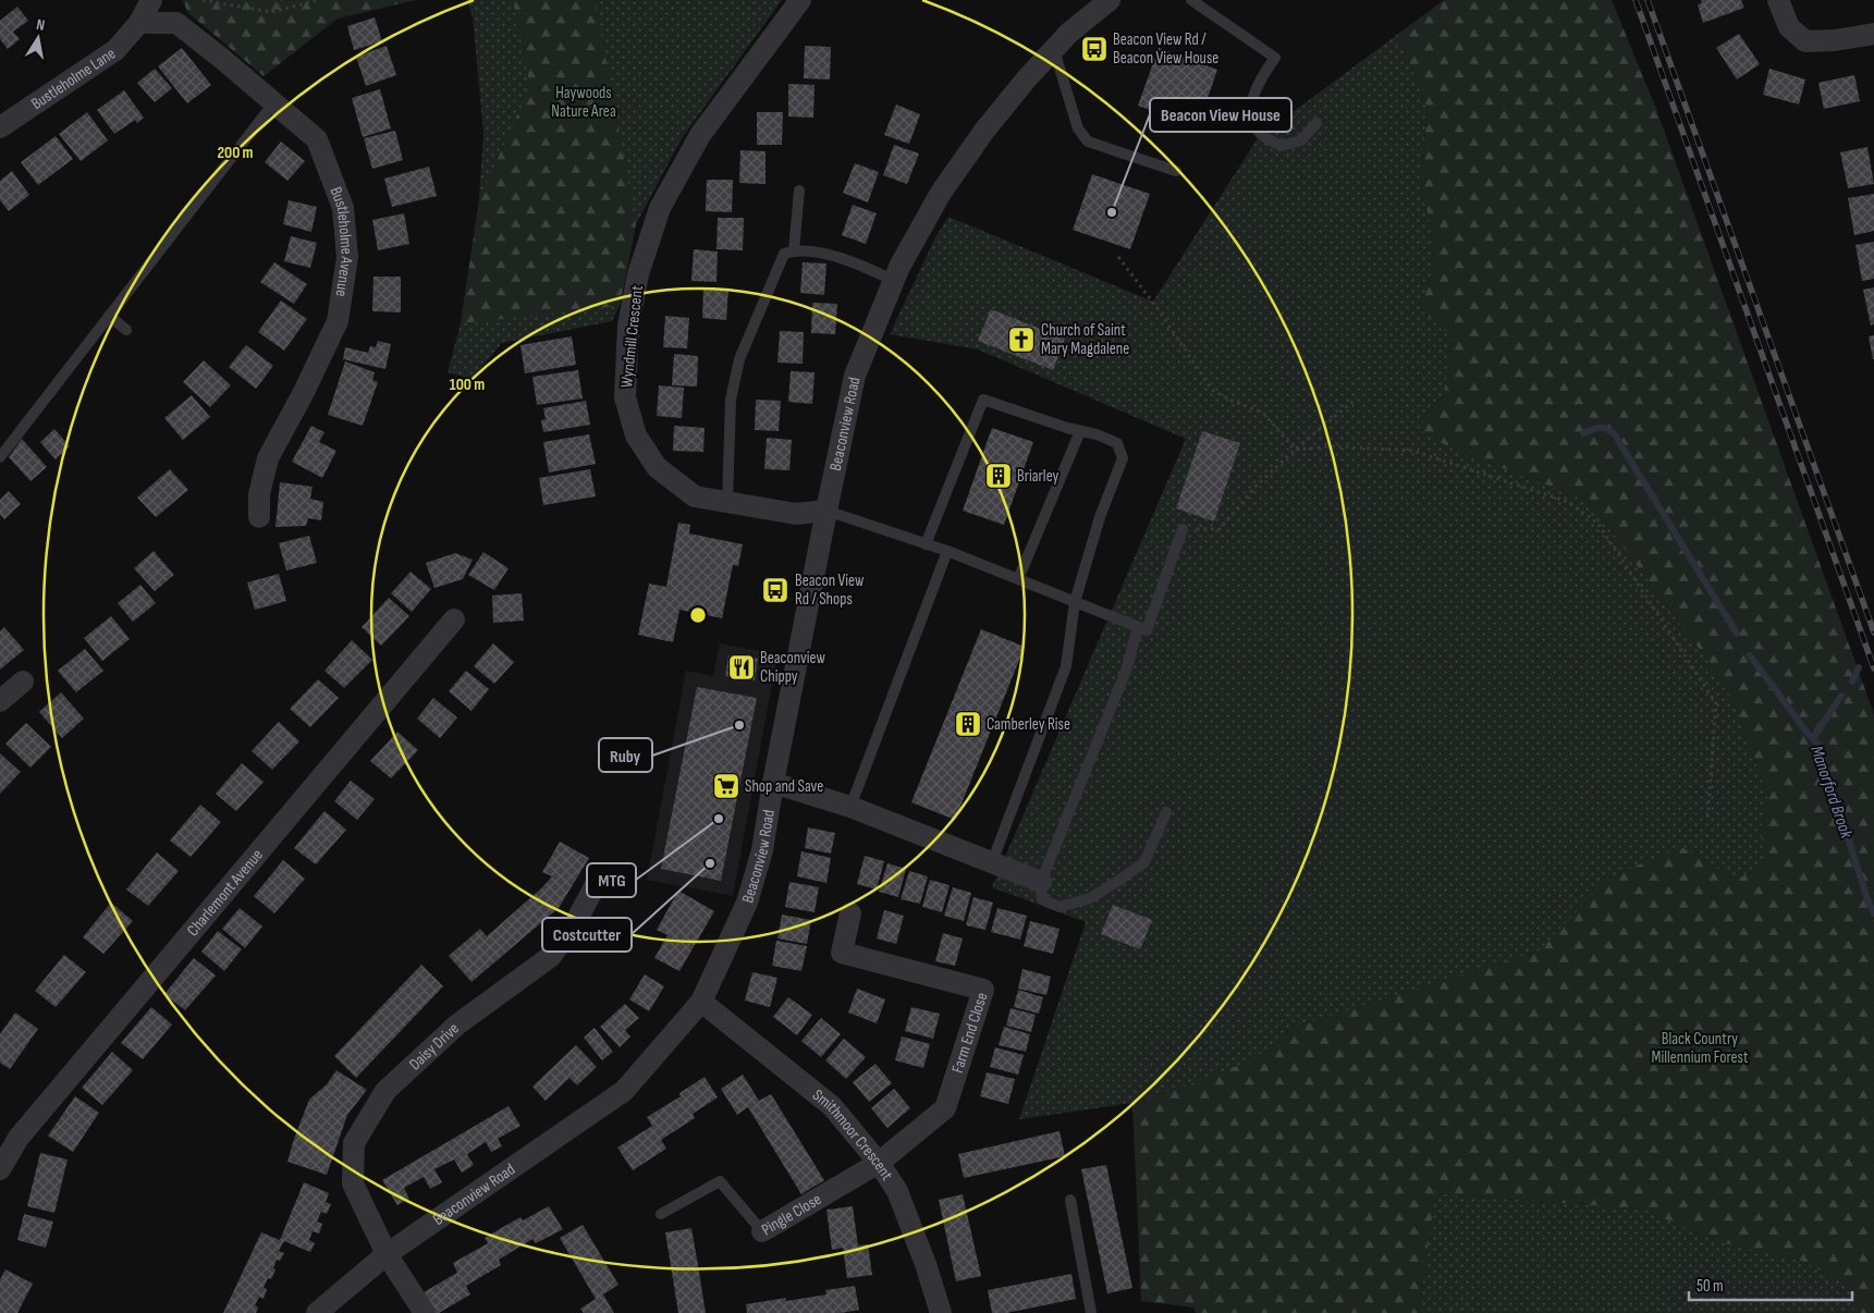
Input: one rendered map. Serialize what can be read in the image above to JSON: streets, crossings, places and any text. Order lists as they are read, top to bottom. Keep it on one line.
{"streets":{"street":["Bustleholme Lane","Bustleholme Avenue","Wyndmill Crescent","Beaconview Road","Charlemont Avenue","Farm End Close","Daisy Drive","Smithmoor Crescent","Pingle Close"]},"crossings":[["Bustleholme Lane","Bustleholme Avenue"],["Wyndmill Crescent","Beaconview Road"],["Beaconview Road","Daisy Drive"],["Beaconview Road","Smithmoor Crescent"],["Farm End Close","Smithmoor Crescent"],["Farm End Close","Pingle Close"],["Smithmoor Crescent","Pingle Close"]],"water":["Manorford Brook"],"parks":["Haywoods Nature Area","Black Country Millennium Forest"],"places":{"bus stop":["Beacon View Rd / Beacon View House","Beacon View Rd / Shops"],"other":["Beacon View House","Ruby","MTG","Costcutter"],"church":["Church of Saint Mary Magdalene"],"building":["Briarley","Camberley Rise"],"restaurant":["Beaconview Chippy"],"supermarket":["Shop and Save"]},"scale_bar":"50 m","north":"top","rings":["200 m","100 m"]}
